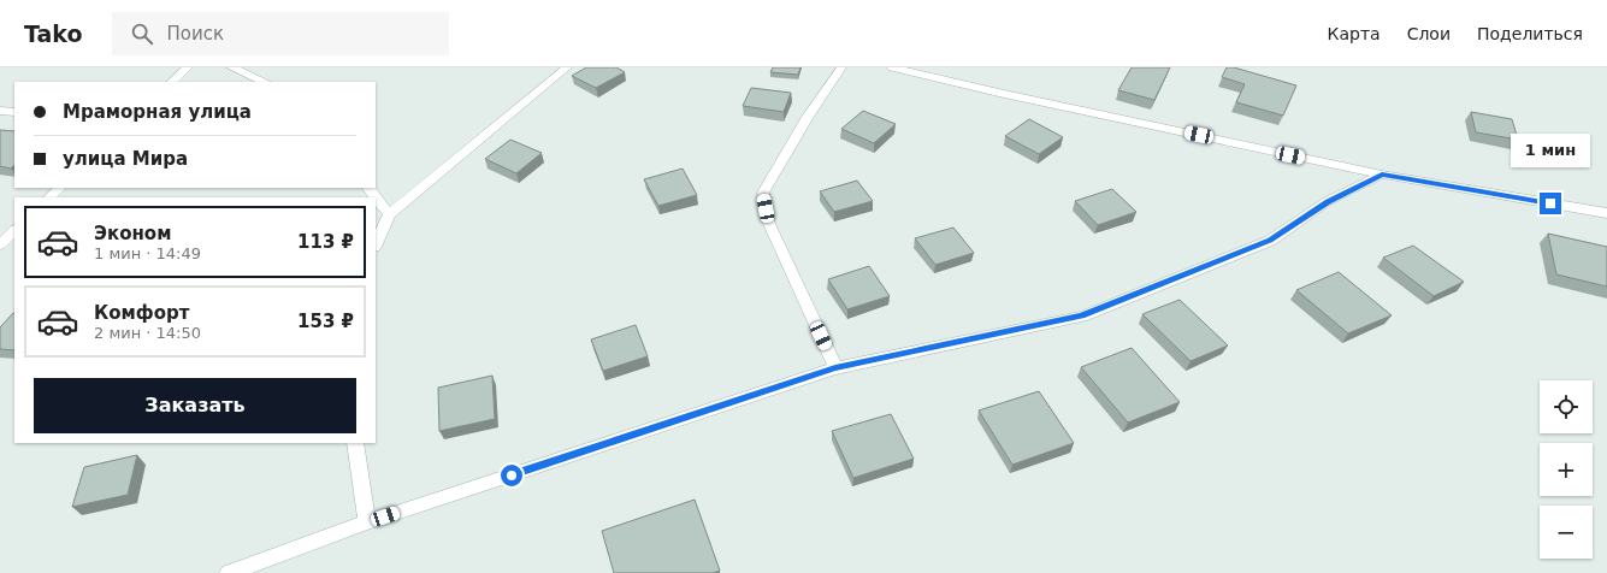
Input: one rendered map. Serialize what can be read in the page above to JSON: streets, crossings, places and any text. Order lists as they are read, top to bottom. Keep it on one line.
{"page":{"header":"Tako","search":"Поиск","nav":["Карта","Слои","Поделиться"],"banner":["Мраморная улица","улица Мира"],"bubble":"1 мин","list":[{"name":"Эконом","note":"1 мин · 14:49","value":"113 ₽"},{"name":"Комфорт","note":"2 мин · 14:50","value":"153 ₽"}],"buttons":"Заказать","map_buttons":["+","−"]}}
